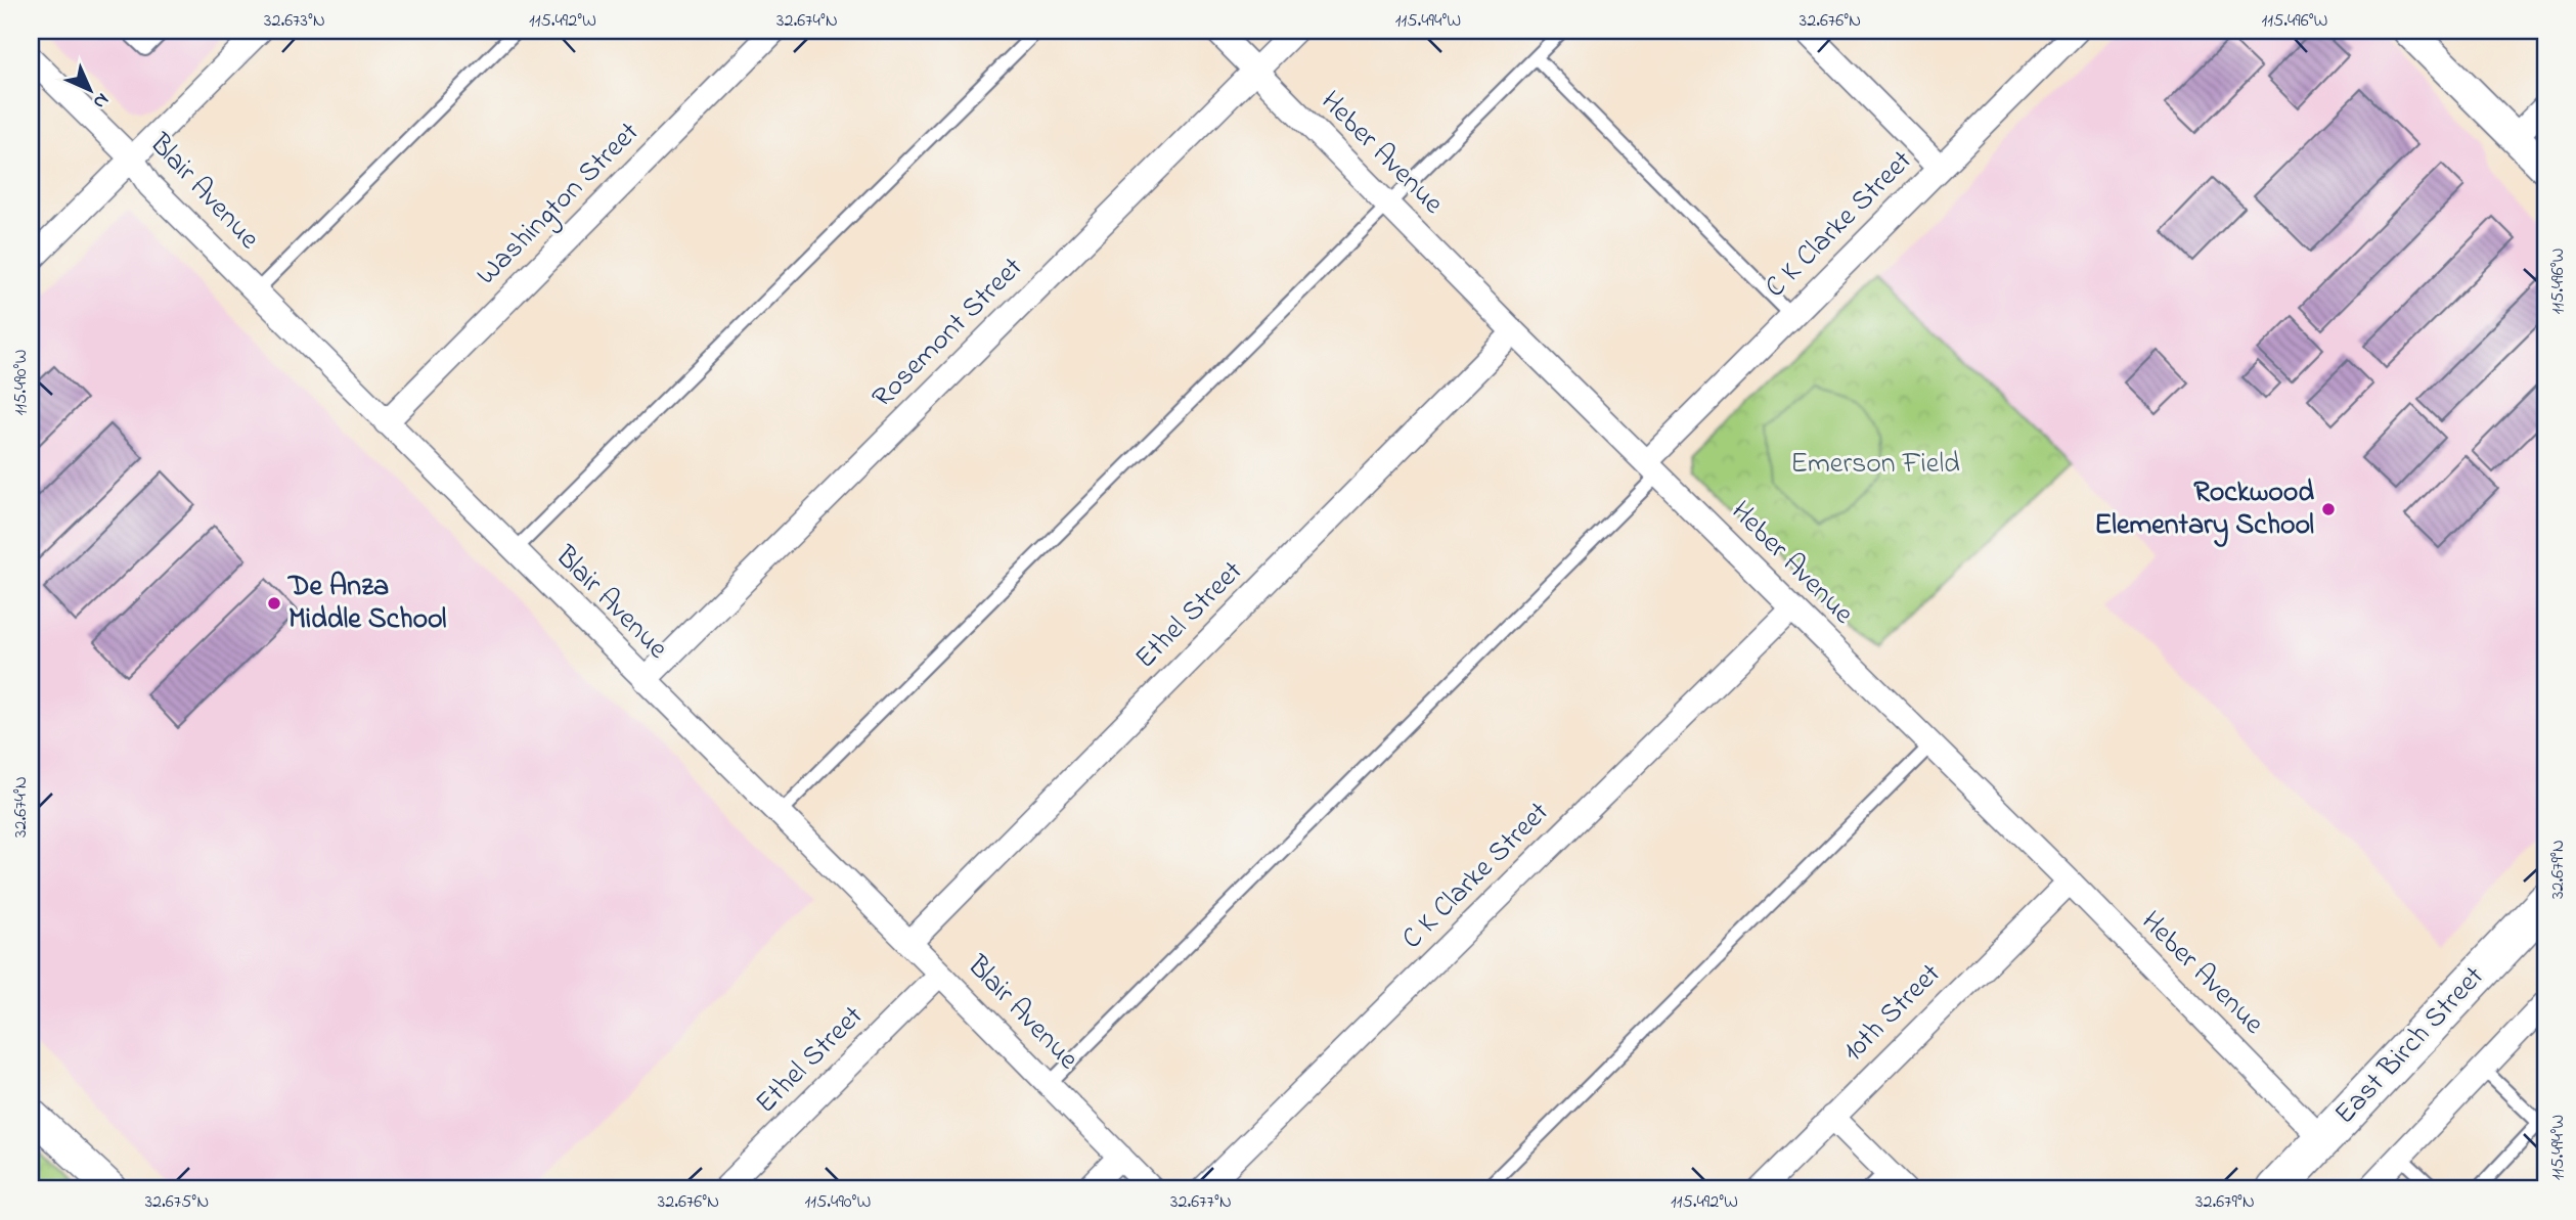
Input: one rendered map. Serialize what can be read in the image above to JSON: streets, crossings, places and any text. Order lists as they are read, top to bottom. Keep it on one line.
{"streets":{"main road":["East Birch Street"],"street":["Heber Avenue","Blair Avenue","Washington Street","C K Clarke Street","Rosemont Street","Ethel Street","10th Street"]},"crossings":[["Heber Avenue","C K Clarke Street"],["Heber Avenue","Rosemont Street"],["Heber Avenue","Ethel Street"],["Heber Avenue","10th Street"],["Heber Avenue","East Birch Street"],["Blair Avenue","Washington Street"],["Blair Avenue","Rosemont Street"],["Blair Avenue","Ethel Street"]],"parks":["Emerson Field"],"places":["Rockwood Elementary School","De Anza Middle School"],"north":"bottom right","coordinates":["32.673°N","115.492°W","32.674°N","115.494°W","32.676°N","115.496°W","115.490°W","32.679°N","32.675°N","32.677°N"]}
